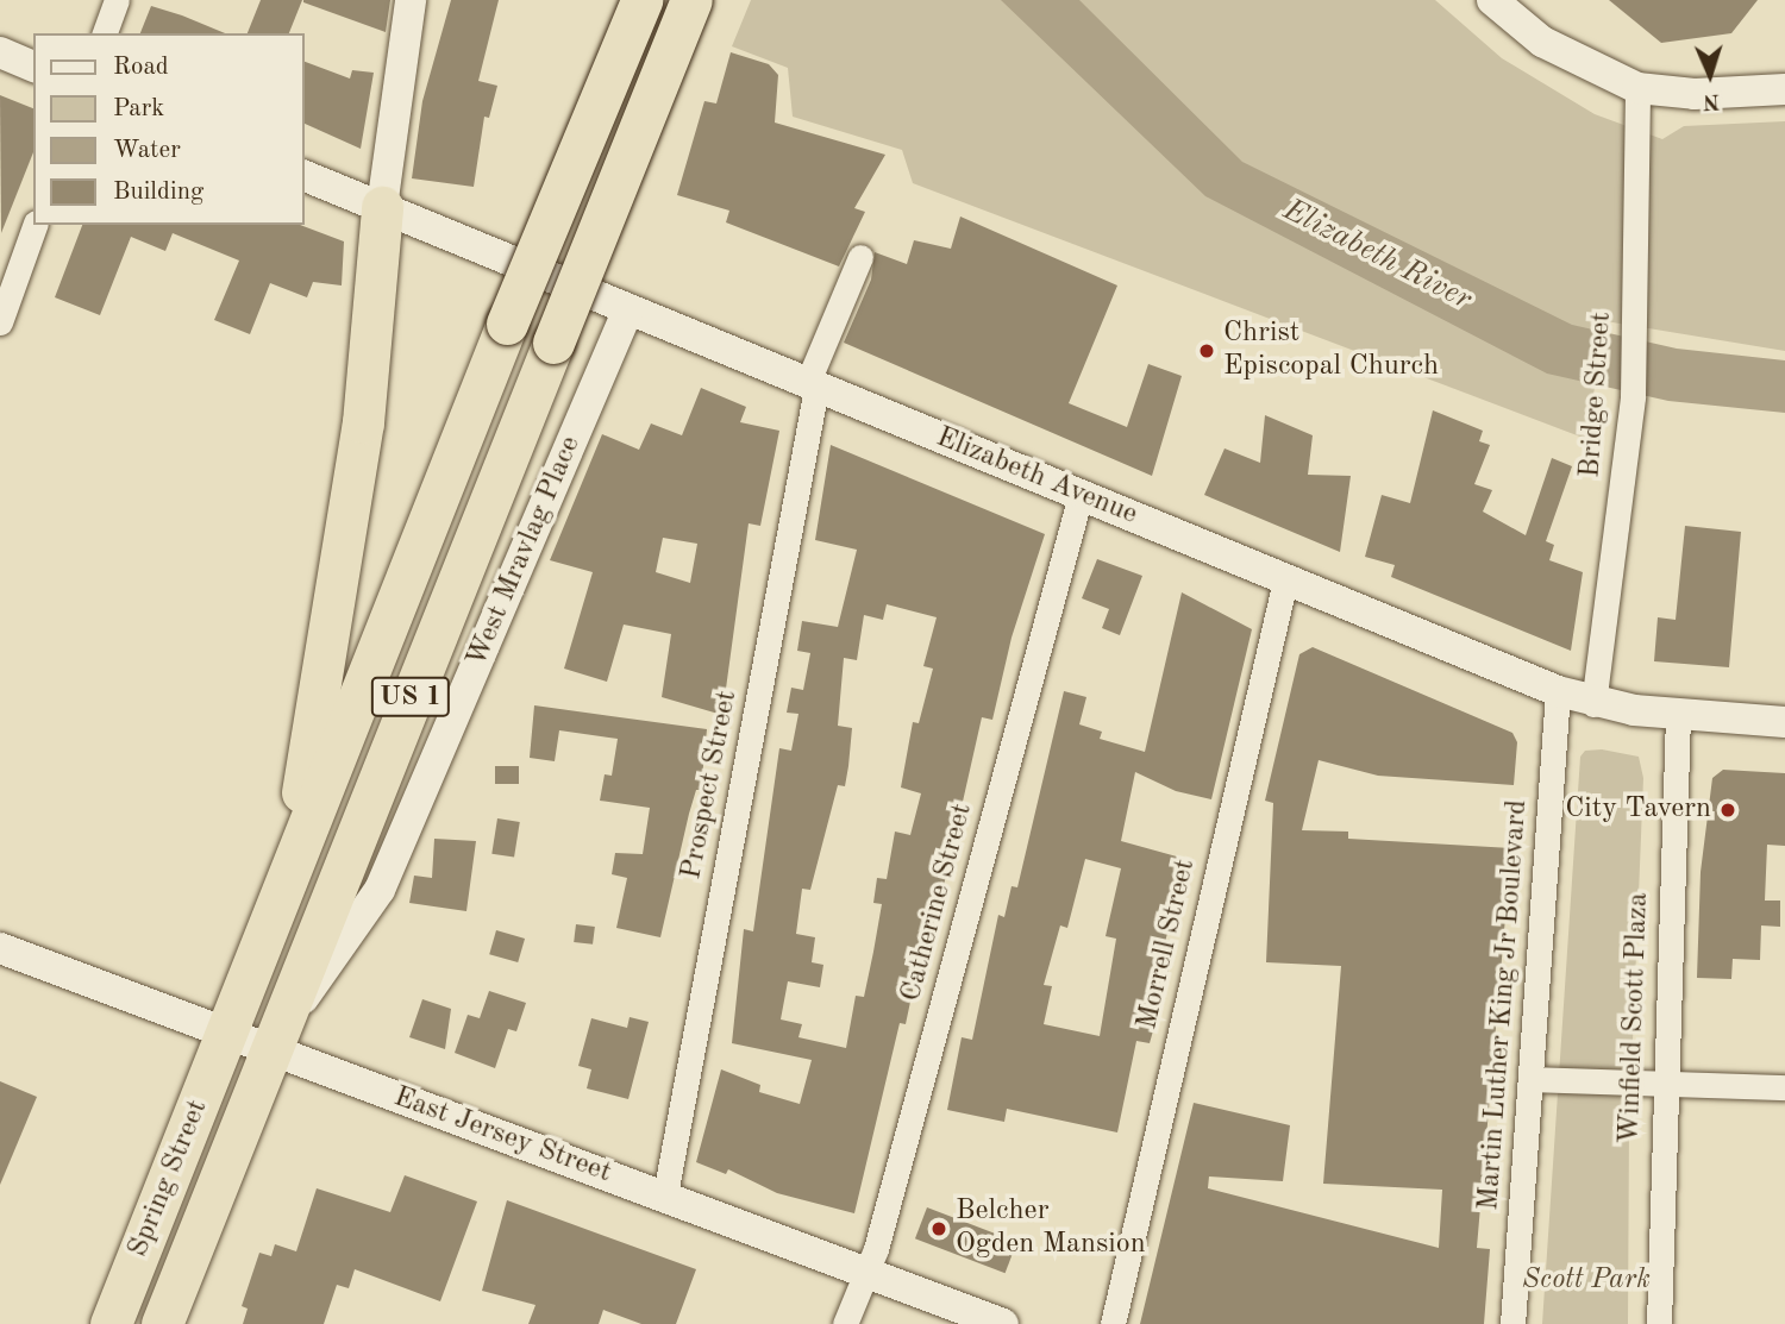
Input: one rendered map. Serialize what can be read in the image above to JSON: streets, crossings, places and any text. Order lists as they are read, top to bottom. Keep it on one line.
{"streets":{"highway":["US 1","Spring Street"],"street":["Bridge Street","Elizabeth Avenue","West Mravlag Place","Prospect Street","Catherine Street","Morrell Street","Martin Luther King Jr Boulevard","Winfield Scott Plaza","East Jersey Street"]},"crossings":[["Bridge Street","Elizabeth Avenue"],["Elizabeth Avenue","West Mravlag Place"],["Elizabeth Avenue","Prospect Street"],["Elizabeth Avenue","Catherine Street"],["Elizabeth Avenue","Morrell Street"],["Elizabeth Avenue","Martin Luther King Jr Boulevard"],["Elizabeth Avenue","Winfield Scott Plaza"],["West Mravlag Place","US 1"],["West Mravlag Place","East Jersey Street"],["West Mravlag Place","Spring Street"],["US 1","East Jersey Street"],["US 1","Spring Street"],["Prospect Street","East Jersey Street"],["Catherine Street","East Jersey Street"],["East Jersey Street","Spring Street"]],"water":["Elizabeth River"],"parks":["Scott Park"],"places":["Christ Episcopal Church","City Tavern","Belcher Ogden Mansion"],"legend":["Road","Park","Water","Building"],"north":"bottom"}
